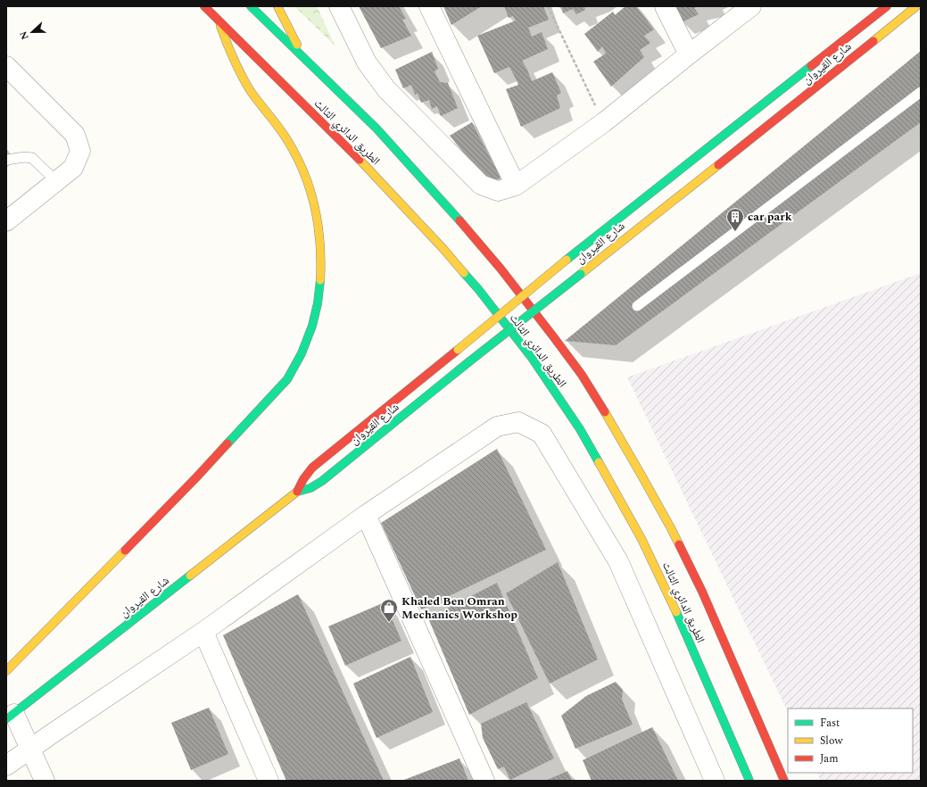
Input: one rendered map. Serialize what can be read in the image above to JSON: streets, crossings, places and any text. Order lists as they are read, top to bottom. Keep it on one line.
{"streets":{"main road":["شارع القيروان","الطريق الدائري الثالث"]},"places":{"building":["car park"],"shop":["Khaled Ben Omran Mechanics Workshop"]},"legend":["Fast","Slow","Jam"],"north":"left"}
